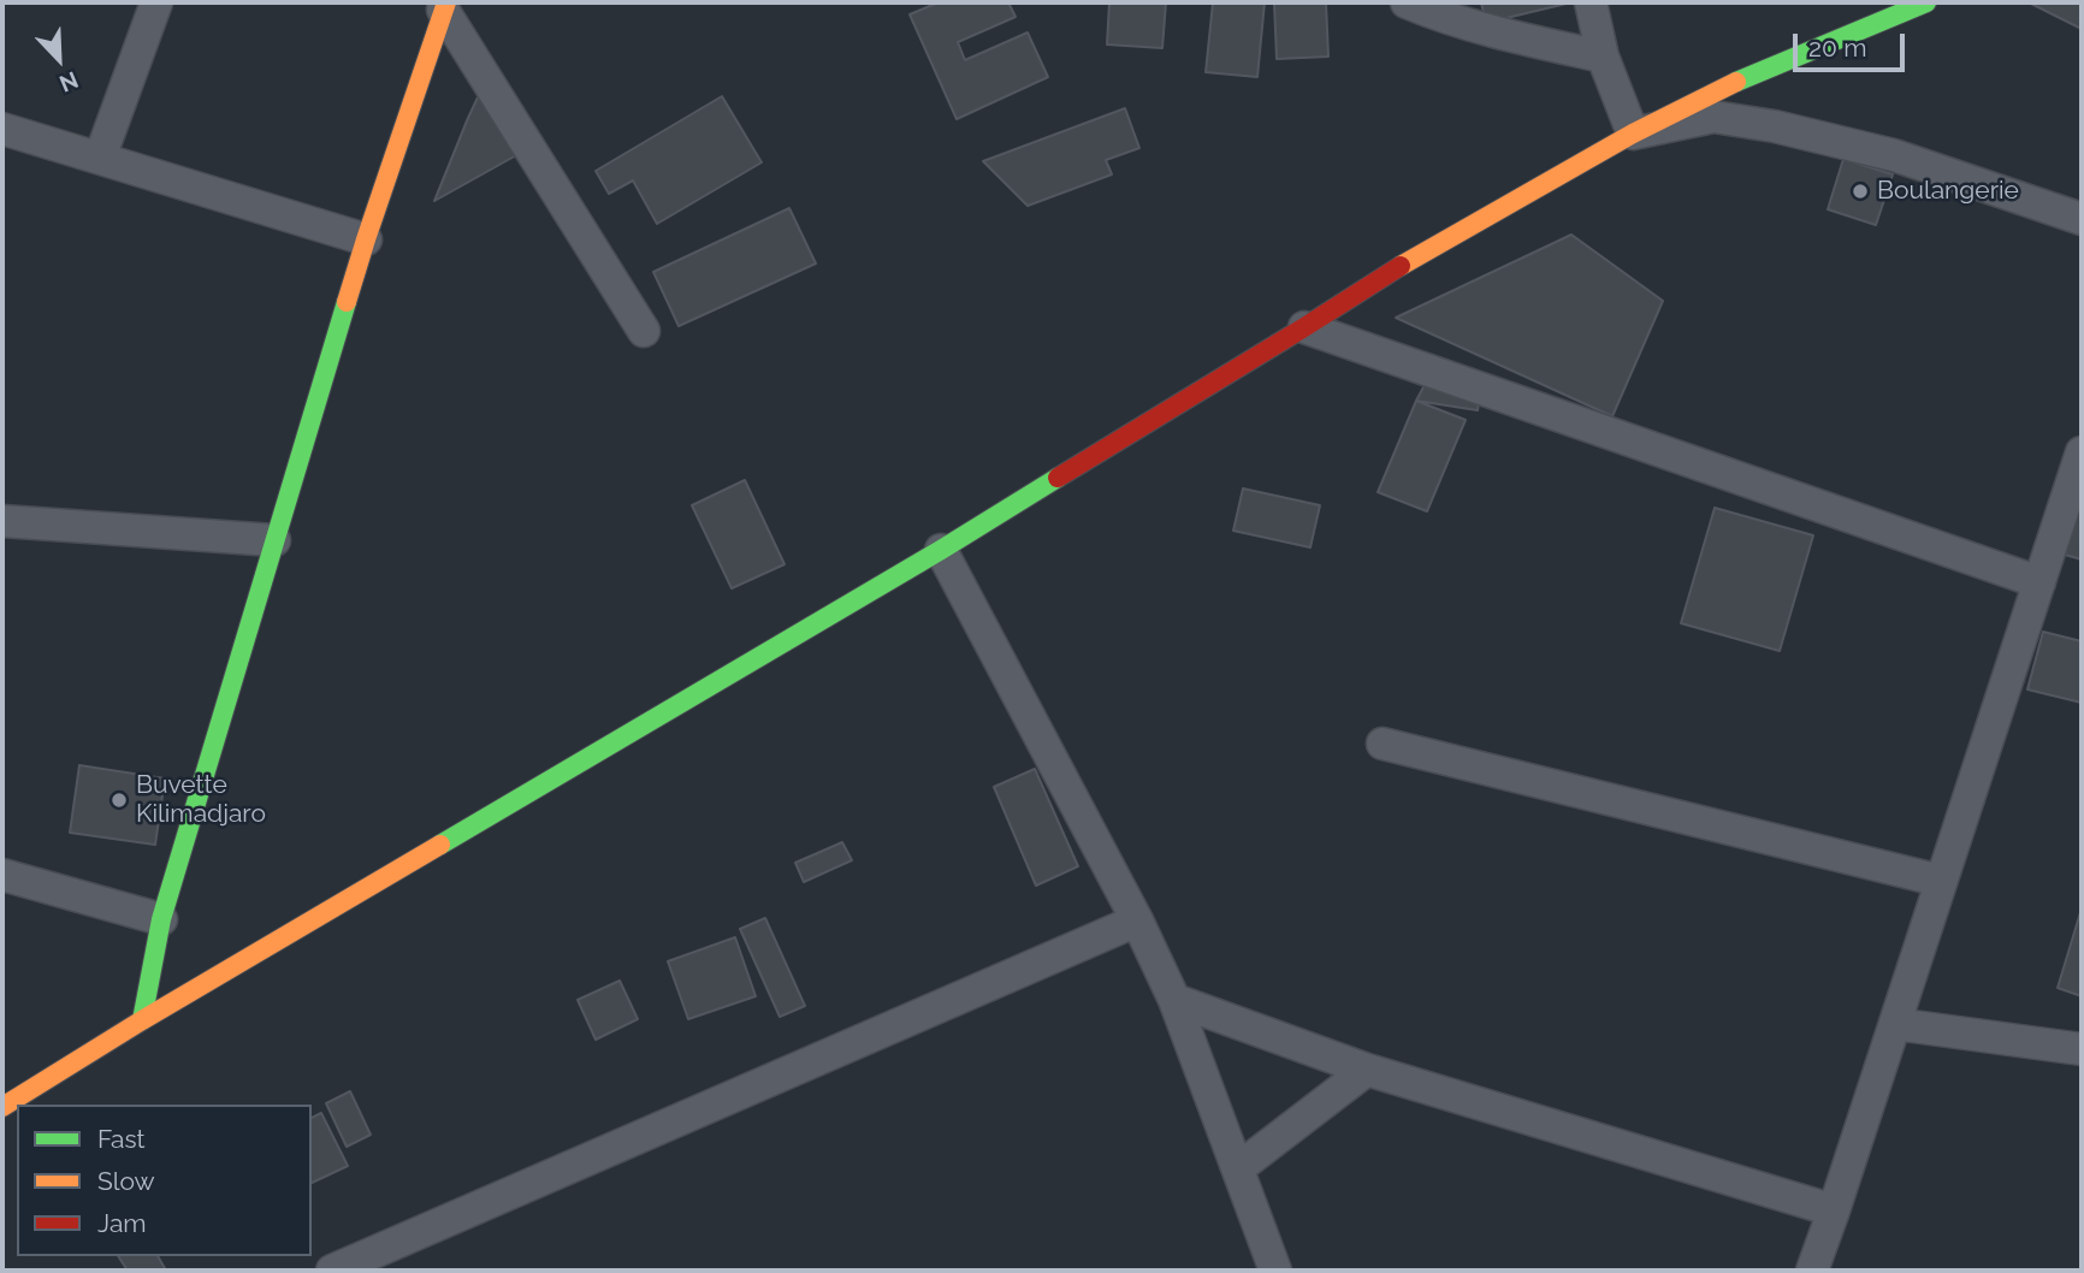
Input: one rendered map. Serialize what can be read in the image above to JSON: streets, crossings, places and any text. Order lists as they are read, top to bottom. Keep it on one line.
{"places":["Boulangerie","Buvette Kilimadjaro"],"legend":["Fast","Slow","Jam"],"scale_bar":"20 m","north":"bottom right"}
